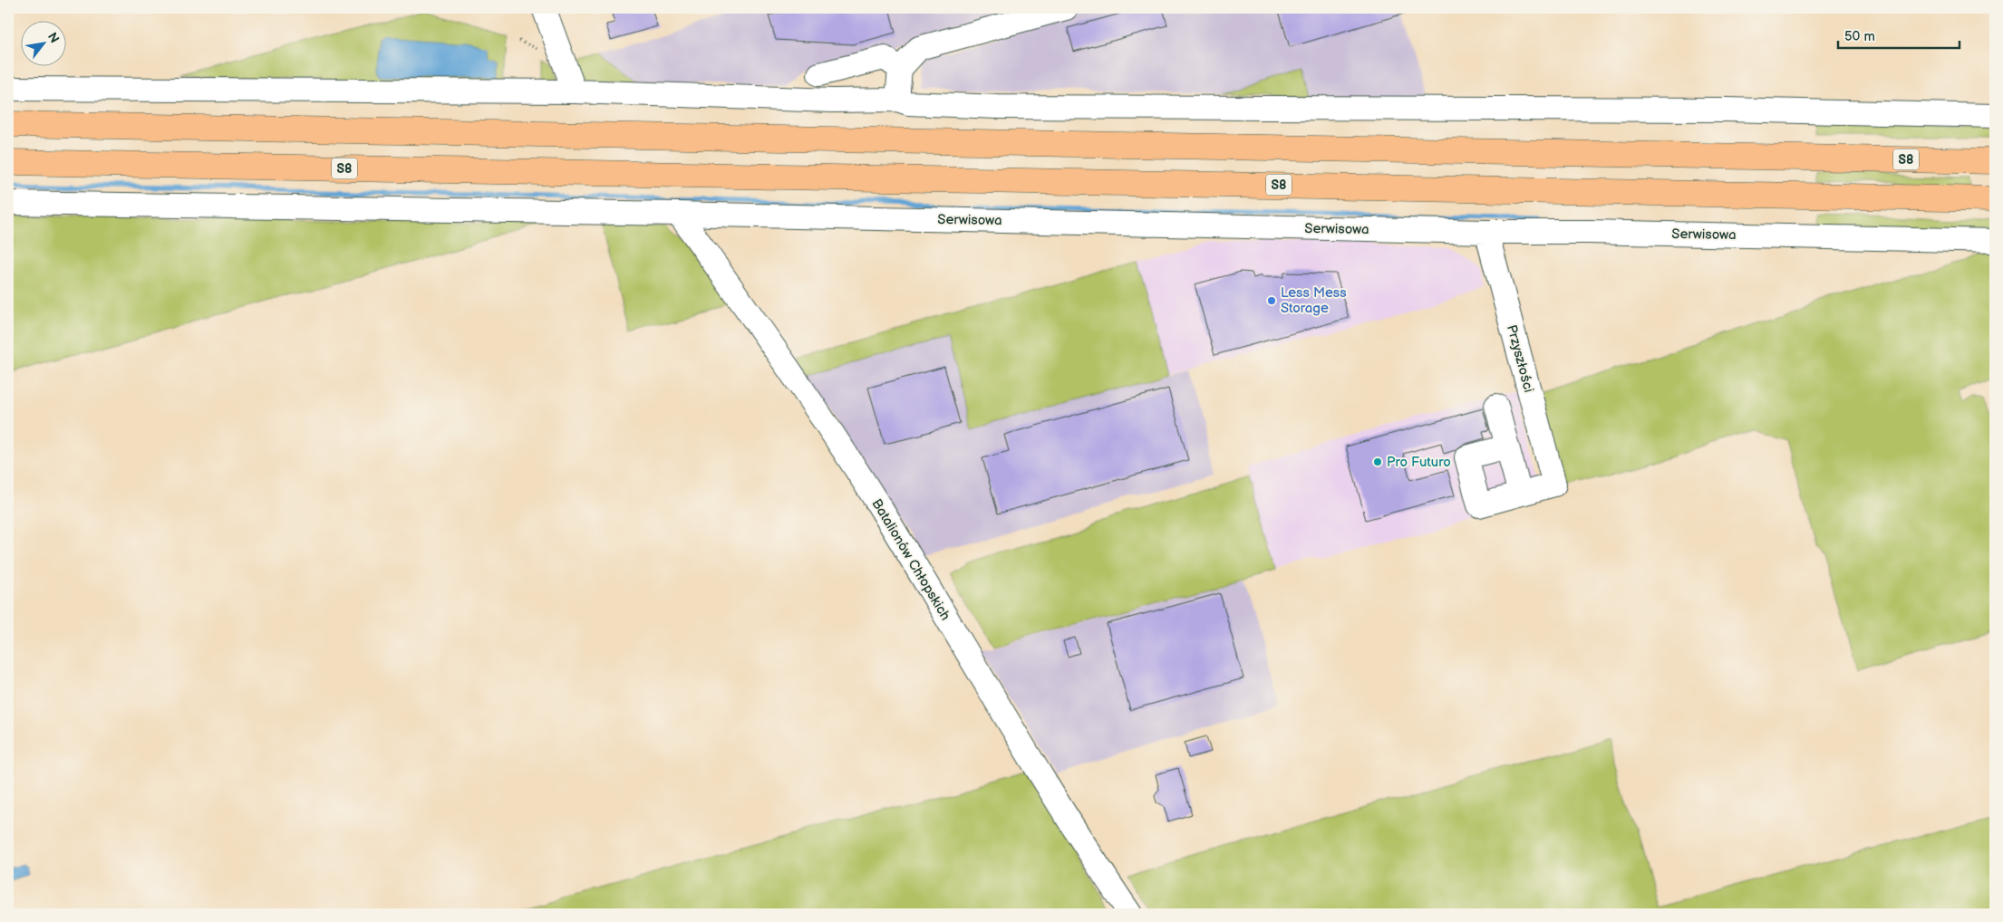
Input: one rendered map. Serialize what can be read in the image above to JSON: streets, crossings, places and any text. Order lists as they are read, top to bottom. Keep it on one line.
{"streets":{"highway":["S8"],"street":["Serwisowa","Przyszłości","Batalionów Chłopskich"]},"crossings":[["Serwisowa","Przyszłości"],["Serwisowa","Batalionów Chłopskich"]],"places":["Less Mess Storage","Pro Futuro"],"scale_bar":"50 m","north":"top right"}
